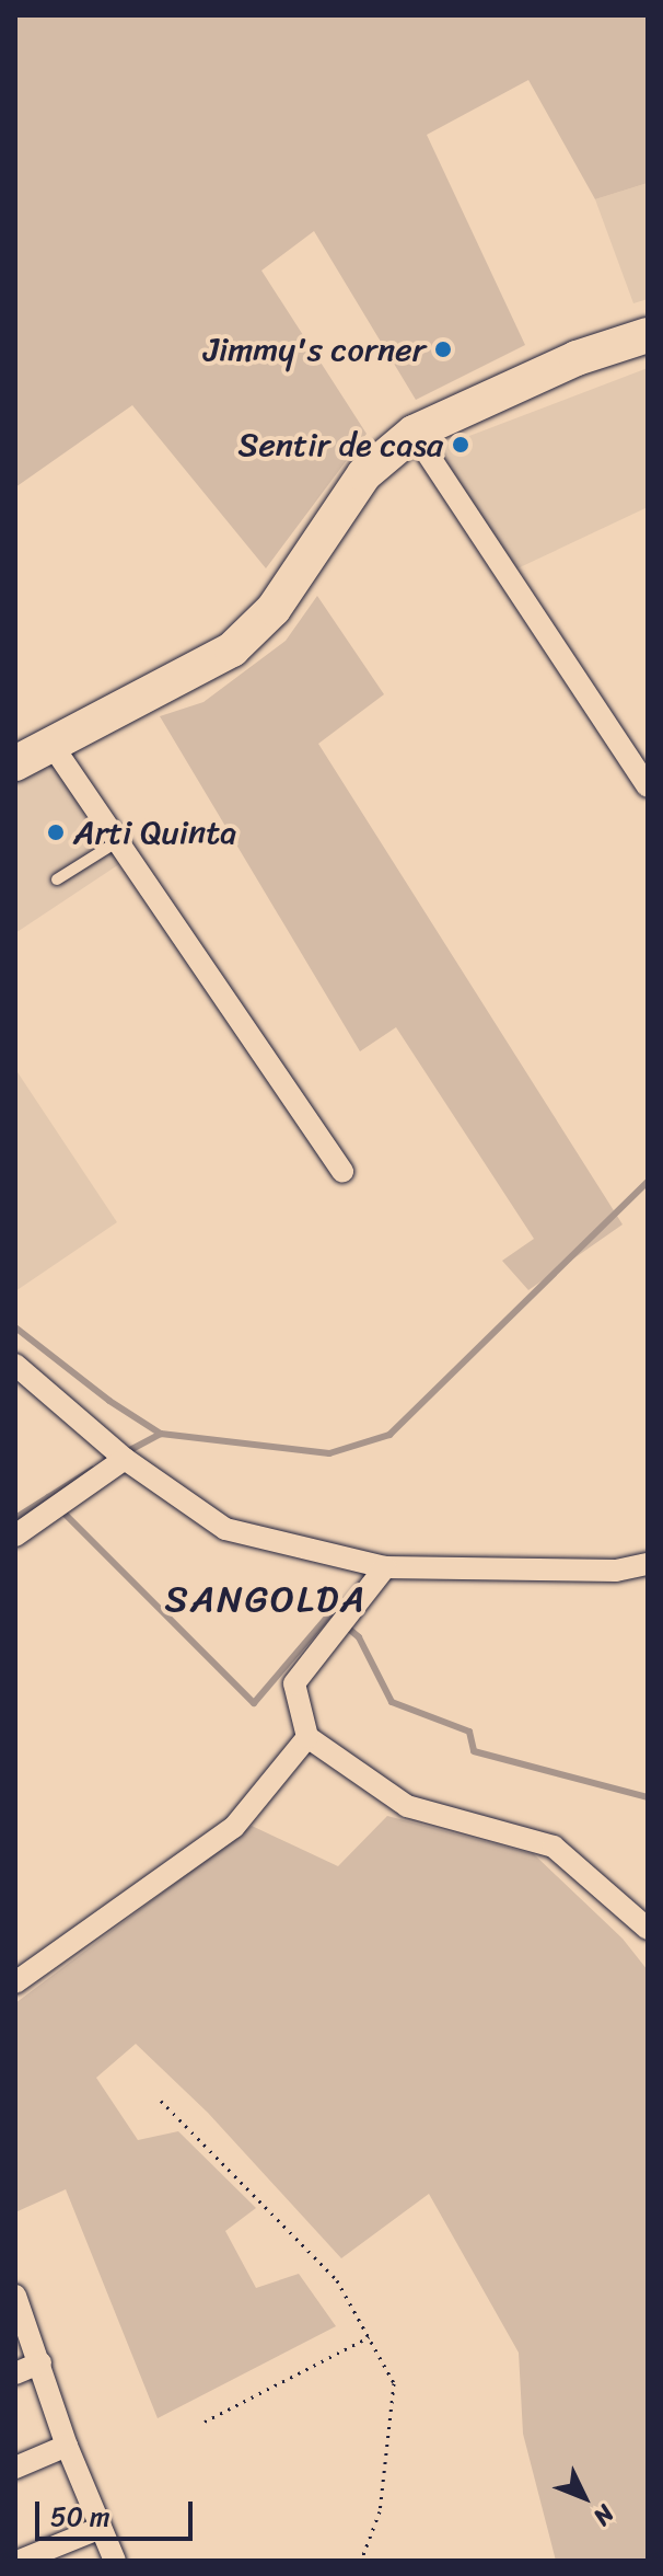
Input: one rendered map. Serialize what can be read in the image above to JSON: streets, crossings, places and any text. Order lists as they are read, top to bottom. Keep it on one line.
{"districts":["SANGOLDA"],"places":["Jimmy's corner","Sentir de casa","Arti Quinta"],"scale_bar":"50 m","north":"bottom right"}
